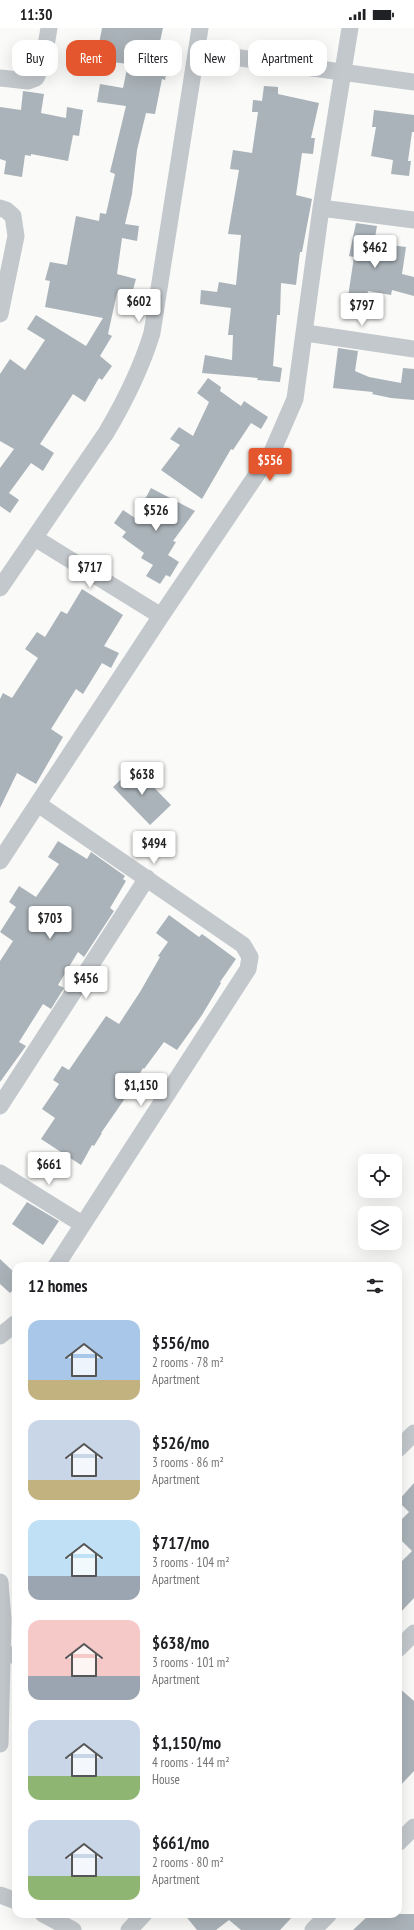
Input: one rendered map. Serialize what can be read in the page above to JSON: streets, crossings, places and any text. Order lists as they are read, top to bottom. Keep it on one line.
{"page":{"status":"11:30","chip":["Buy","Rent","Filters","New","Apartment"],"price":["$462","$602","$797","$556","$526","$717","$638","$494","$703","$456","$1,150","$661"],"heading":"12 homes","list":[{"name":"$556/mo","note":"2 rooms · 78 m² · Apartment"},{"name":"$526/mo","note":"3 rooms · 86 m² · Apartment"},{"name":"$717/mo","note":"3 rooms · 104 m² · Apartment"},{"name":"$638/mo","note":"3 rooms · 101 m² · Apartment"},{"name":"$1,150/mo","note":"4 rooms · 144 m² · House"},{"name":"$661/mo","note":"2 rooms · 80 m² · Apartment"}]}}
